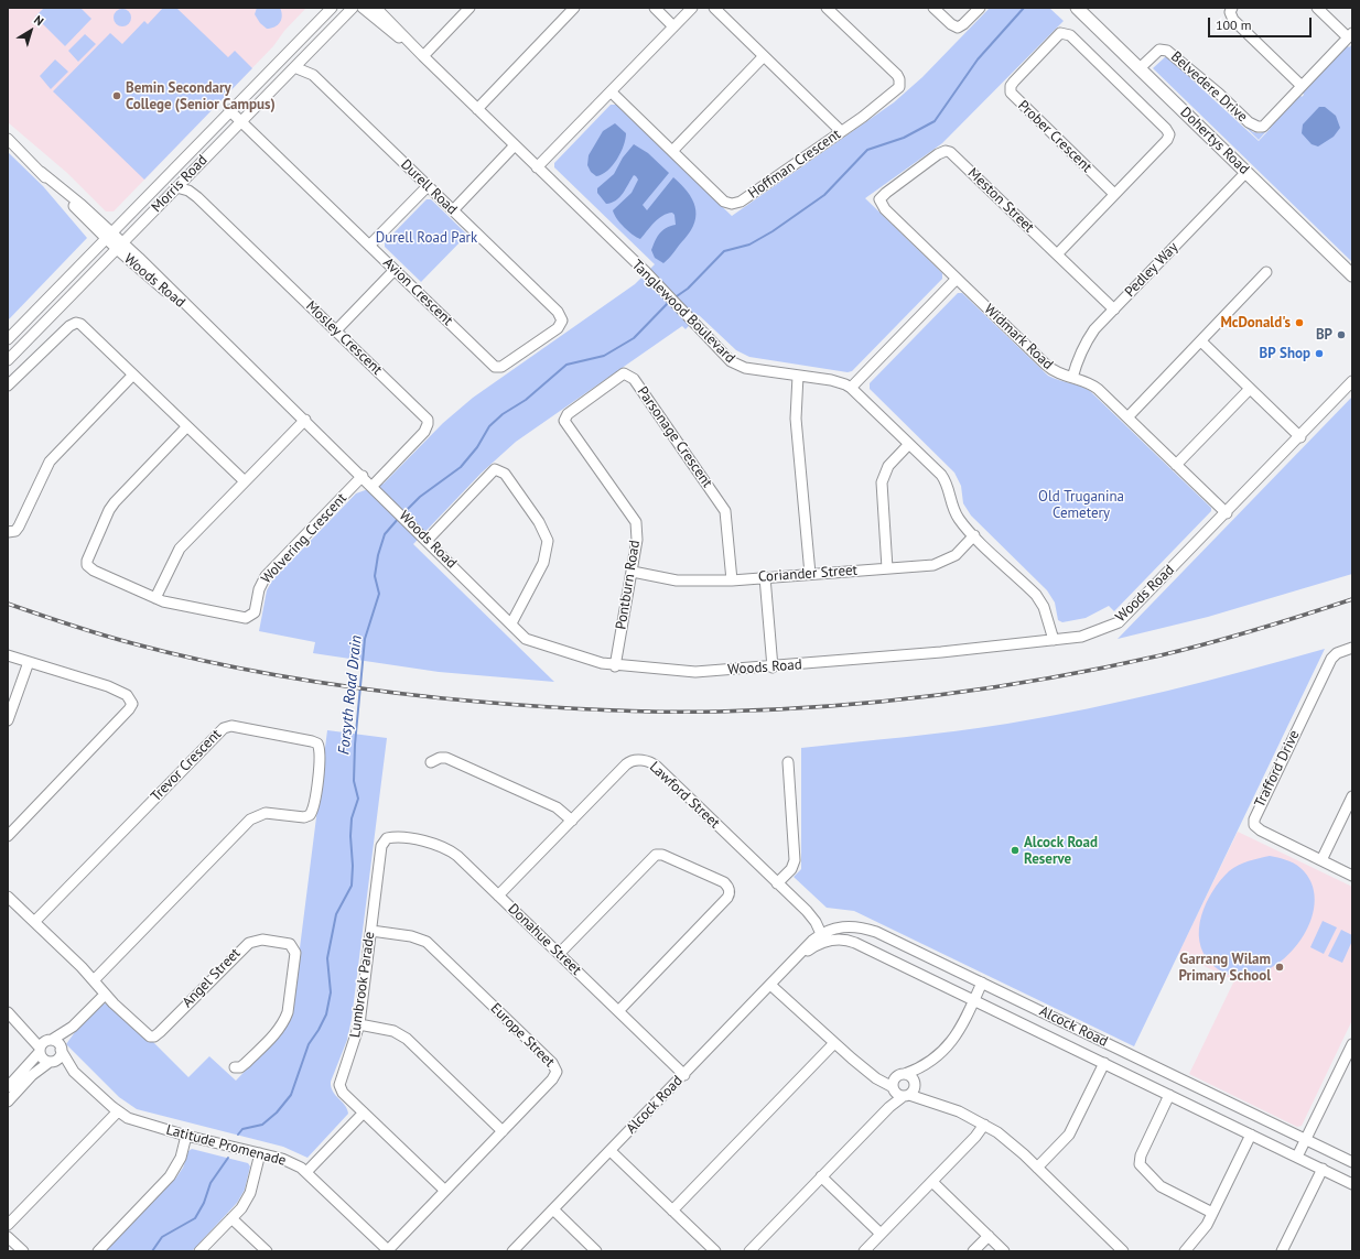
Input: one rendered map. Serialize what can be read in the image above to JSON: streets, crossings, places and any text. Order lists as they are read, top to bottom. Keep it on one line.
{"streets":{"main road":["Dohertys Road"],"street":["Belvedere Drive","Prober Crescent","Hoffman Crescent","Morris Road","Durell Road","Meston Street","Pedley Way","Woods Road","Avion Crescent","Tanglewood Boulevard","Widmark Road","Mosley Crescent","Parsonage Crescent","Wolvering Crescent","Coriander Street","Pontburn Road","Trevor Crescent","Trafford Drive","Lawford Street","Donahue Street","Angel Street","Lumbrook Parade","Alcock Road","Europe Street","Latitude Promenade"]},"crossings":[["Belvedere Drive","Dohertys Road"],["Dohertys Road","Pedley Way"],["Morris Road","Durell Road"],["Morris Road","Woods Road"],["Morris Road","Avion Crescent"],["Morris Road","Mosley Crescent"],["Durell Road","Avion Crescent"],["Meston Street","Pedley Way"],["Meston Street","Widmark Road"],["Pedley Way","Widmark Road"],["Woods Road","Tanglewood Boulevard"],["Woods Road","Widmark Road"],["Woods Road","Mosley Crescent"],["Woods Road","Wolvering Crescent"],["Woods Road","Pontburn Road"],["Tanglewood Boulevard","Coriander Street"],["Parsonage Crescent","Coriander Street"],["Parsonage Crescent","Pontburn Road"],["Coriander Street","Pontburn Road"],["Lawford Street","Donahue Street"],["Lawford Street","Alcock Road"],["Donahue Street","Lumbrook Parade"],["Donahue Street","Alcock Road"],["Lumbrook Parade","Europe Street"],["Europe Street","Latitude Promenade"]],"water":["Forsyth Road Drain"],"parks":["Durell Road Park","Old Truganina Cemetery"],"places":["Bemin Secondary College (Senior Campus)","McDonald's","BP","BP Shop","Alcock Road Reserve","Garrang Wilam Primary School"],"scale_bar":"100 m","north":"top right"}
